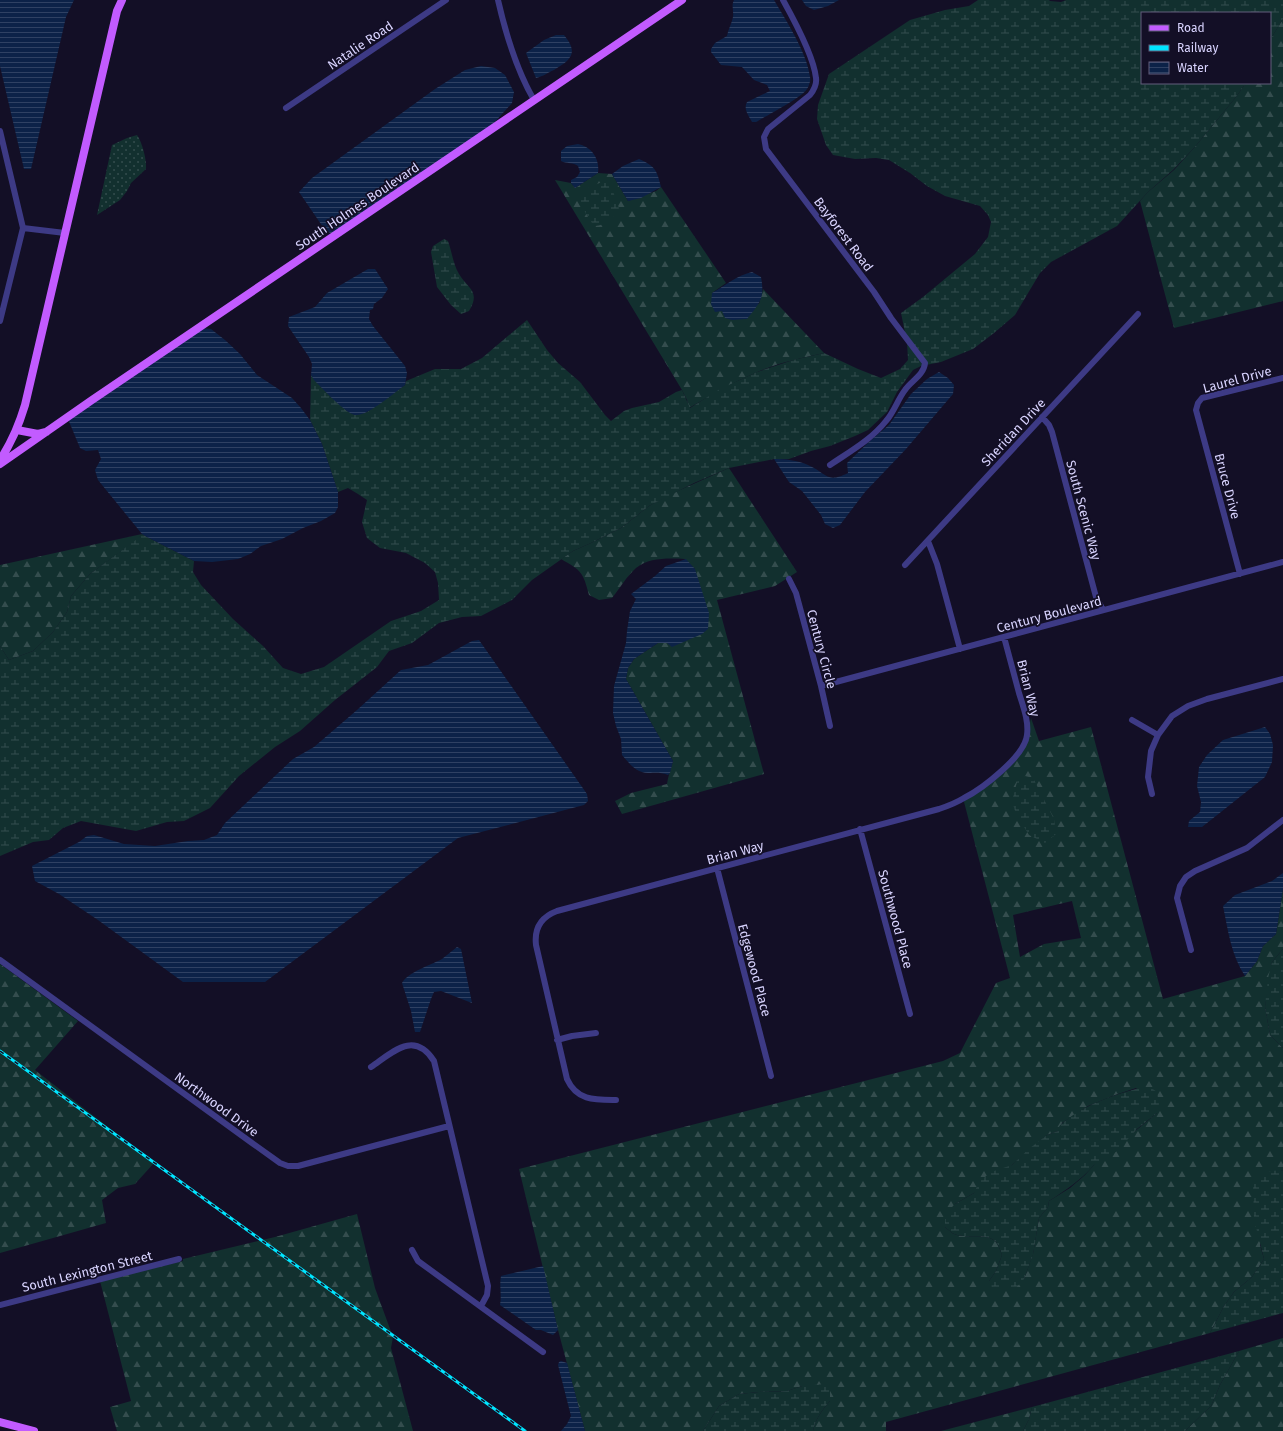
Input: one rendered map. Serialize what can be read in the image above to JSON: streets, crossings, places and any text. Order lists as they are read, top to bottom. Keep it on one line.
{"streets":{"main road":["South Holmes Boulevard"],"street":["Natalie Road","Bayforest Road","Laurel Drive","Sheridan Drive","Bruce Drive","South Scenic Way","Century Boulevard","Century Circle","Brian Way","Southwood Place","Edgewood Place","Northwood Drive","South Lexington Street"]},"crossings":[["Laurel Drive","Bruce Drive"],["Sheridan Drive","South Scenic Way"],["Bruce Drive","Century Boulevard"],["South Scenic Way","Century Boulevard"],["Century Boulevard","Century Circle"],["Century Boulevard","Brian Way"],["Brian Way","Southwood Place"],["Brian Way","Edgewood Place"]],"legend":["Road","Railway","Water"]}
